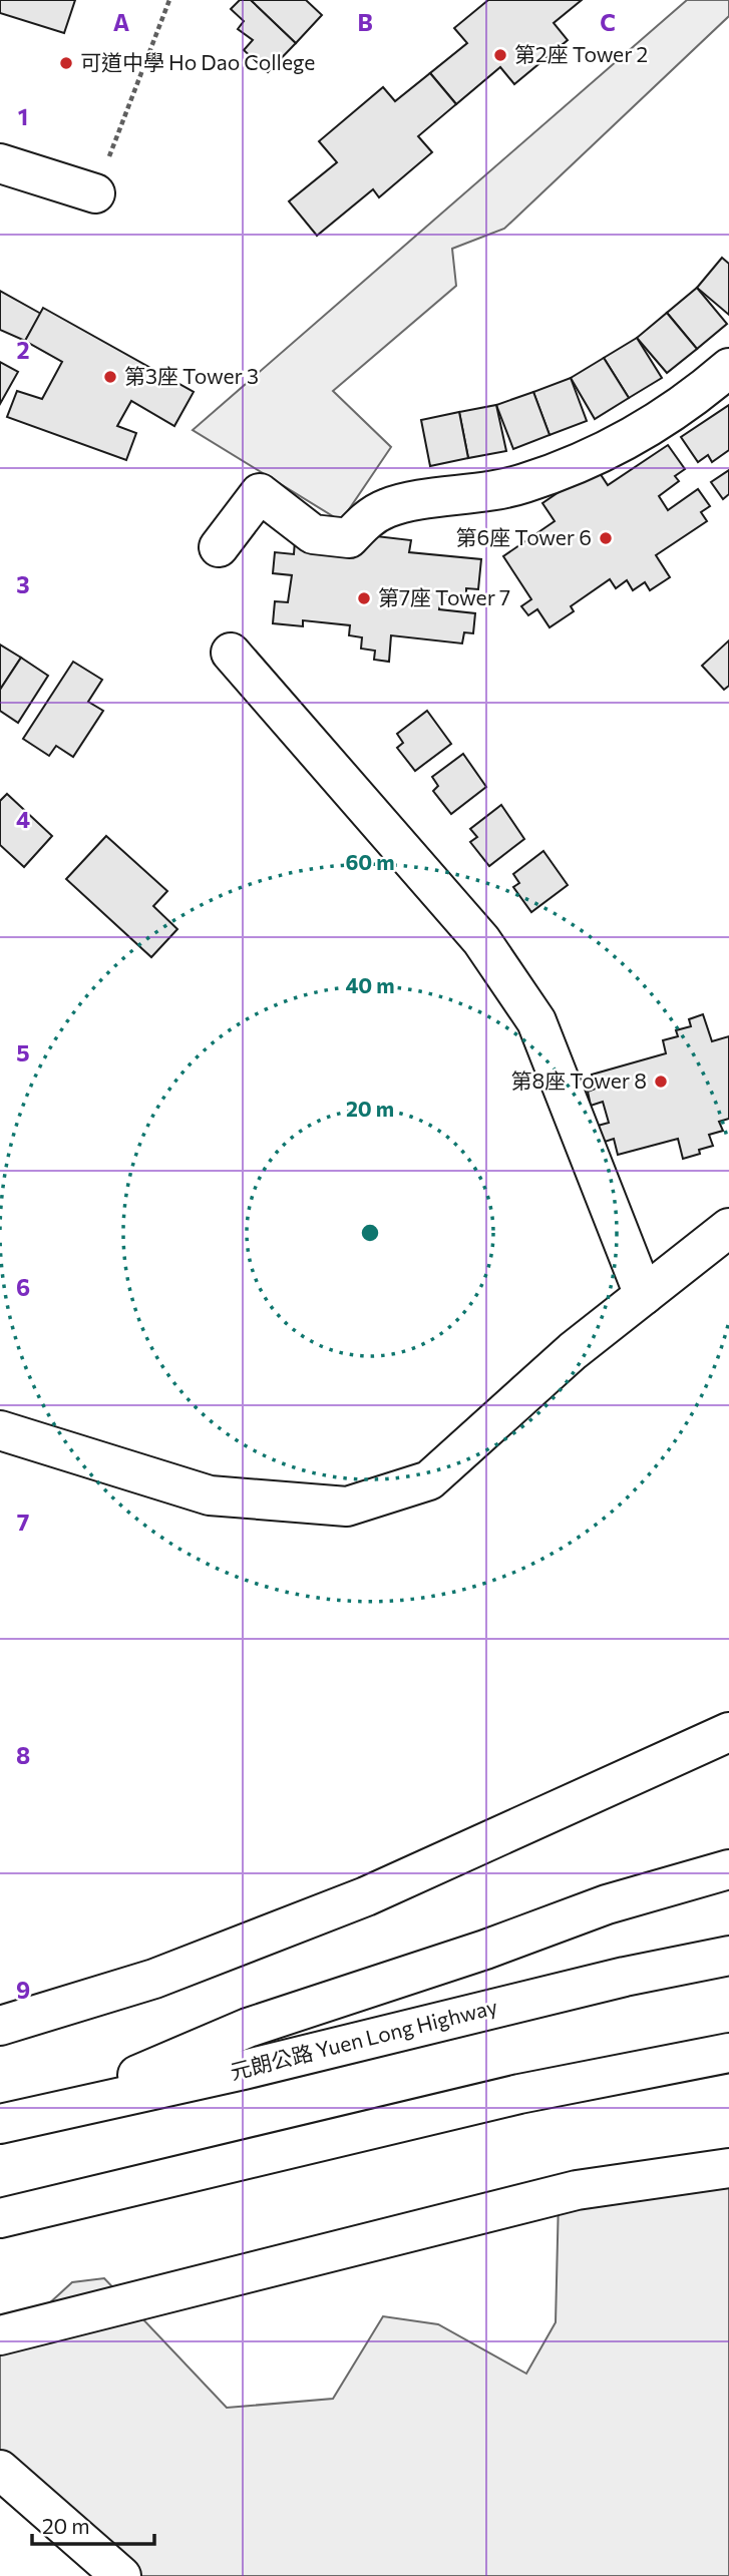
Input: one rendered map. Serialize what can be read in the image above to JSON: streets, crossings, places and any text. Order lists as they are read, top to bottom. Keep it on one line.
{"streets":{"main road":["元朗公路 Yuen Long Highway"]},"places":["第2座 Tower 2","可道中學 Ho Dao College","第3座 Tower 3","第6座 Tower 6","第7座 Tower 7","第8座 Tower 8"],"scale_bar":"20 m","grid":{"columns":["A","B","C"],"rows":["1","2","3","4","5","6","7","8","9"]},"rings":["60 m","40 m","20 m"]}
